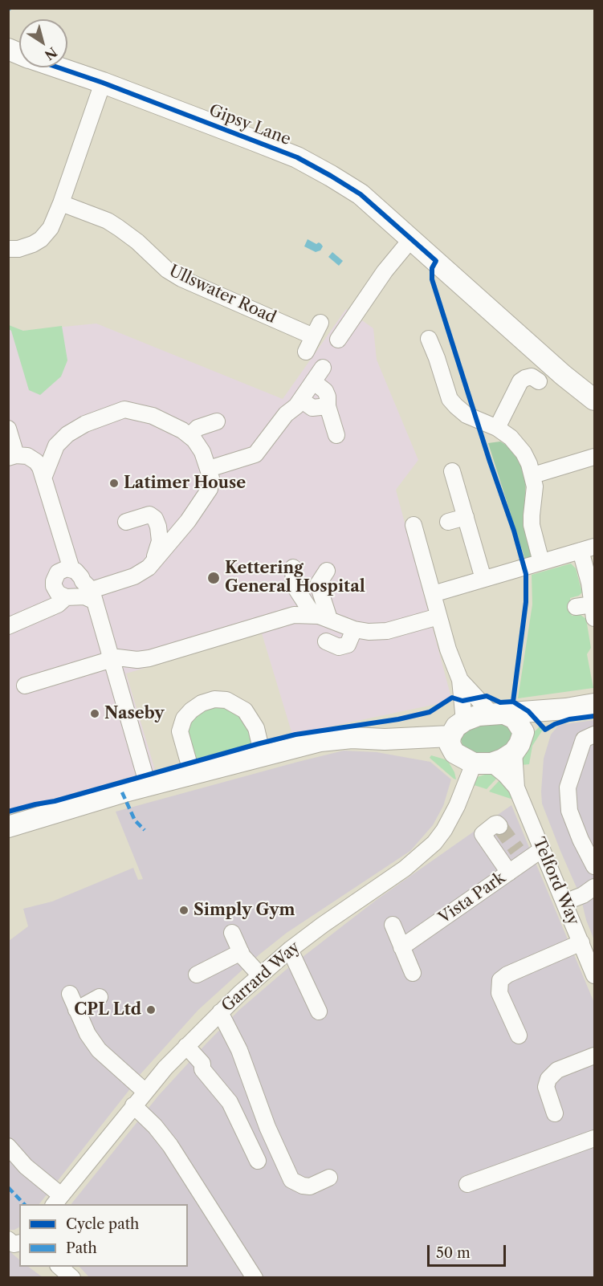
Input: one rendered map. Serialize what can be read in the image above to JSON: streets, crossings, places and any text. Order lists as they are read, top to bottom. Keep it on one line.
{"streets":{"main road":["Gipsy Lane"],"street":["Ullswater Road","Telford Way","Vista Park","Garrard Way"]},"crossings":[["Telford Way","Vista Park"],["Telford Way","Garrard Way"]],"places":["Latimer House","Kettering General Hospital","Naseby","Simply Gym","CPL Ltd"],"legend":["Cycle path","Path"],"scale_bar":"50 m","north":"bottom right"}
